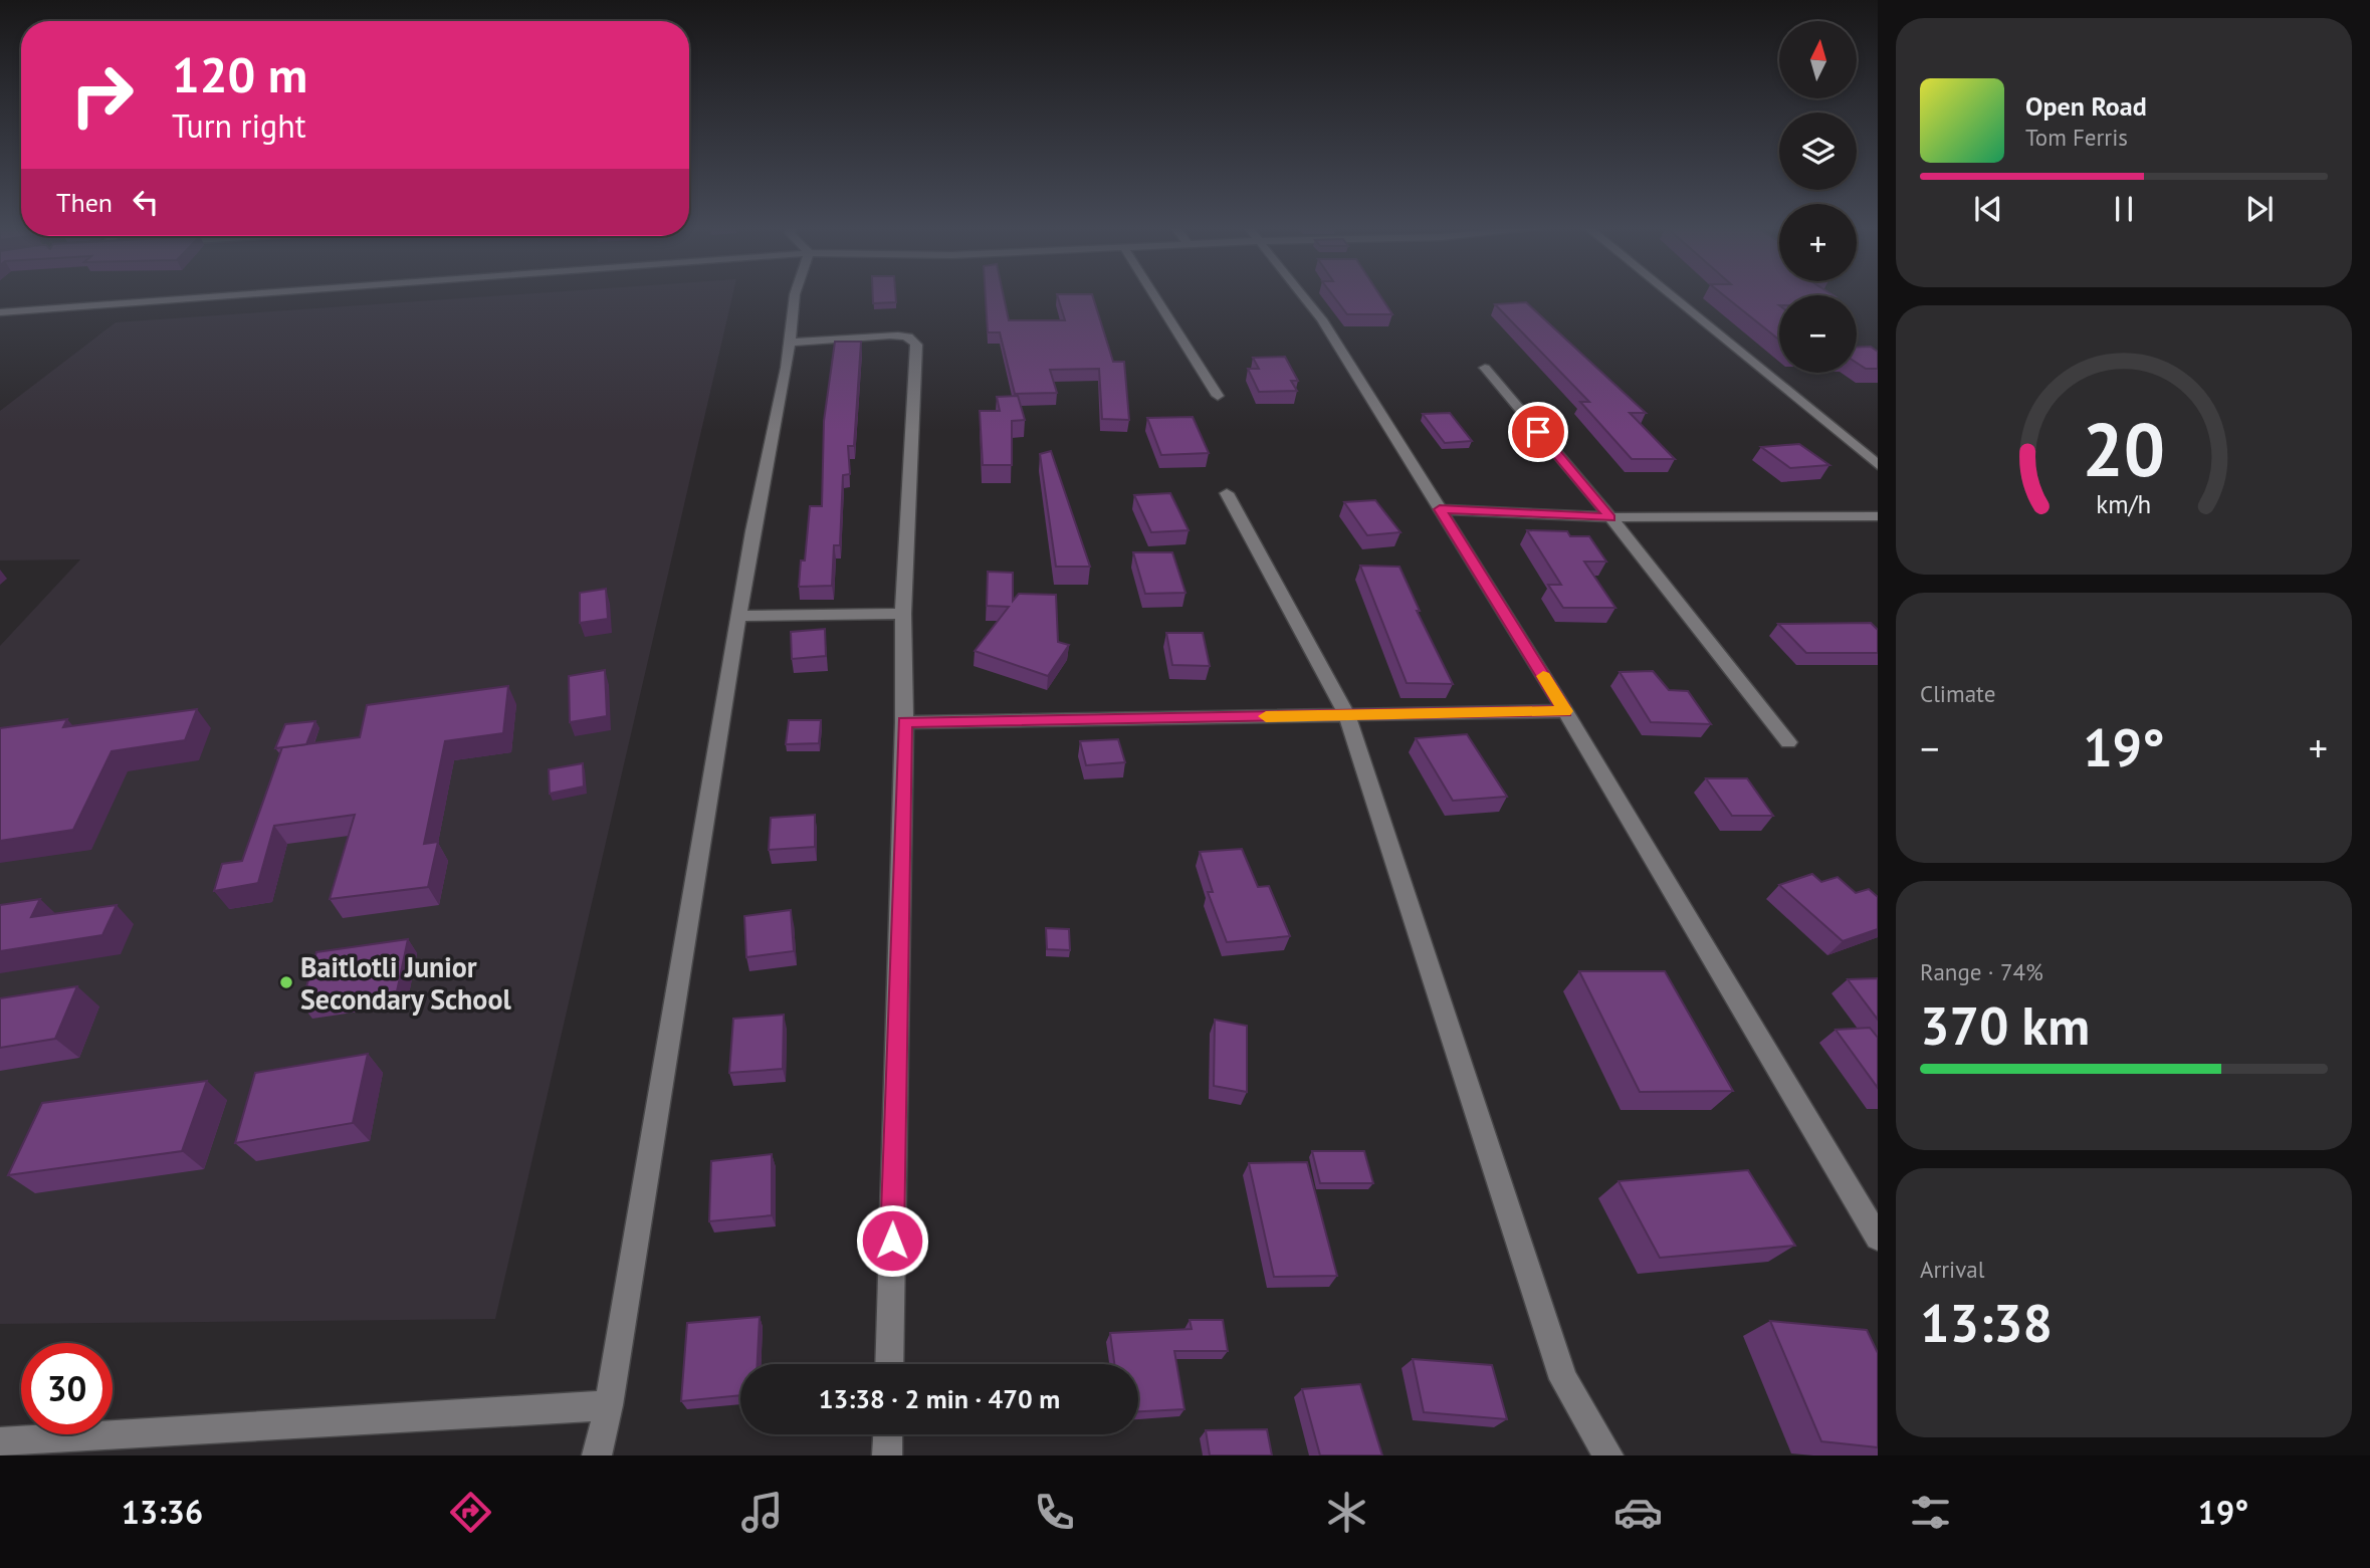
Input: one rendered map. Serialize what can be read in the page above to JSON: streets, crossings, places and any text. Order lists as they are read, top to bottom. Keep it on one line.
{"places":["Baitlotli Junior Secondary School"],"north":"top","page":{"map_buttons":["+","−"],"turn":["120 m","Turn right"],"song":["Open Road","Tom Ferris"],"then":"Then","tile":["Climate",["Range · 74%","370 km"],["Arrival","13:38"]],"heat":["−","19°","+"],"limit":"30","trip":"13:38 · 2 min · 470 m","tabs":["13:36","19°"],"gauge":["20","km/h"]}}
